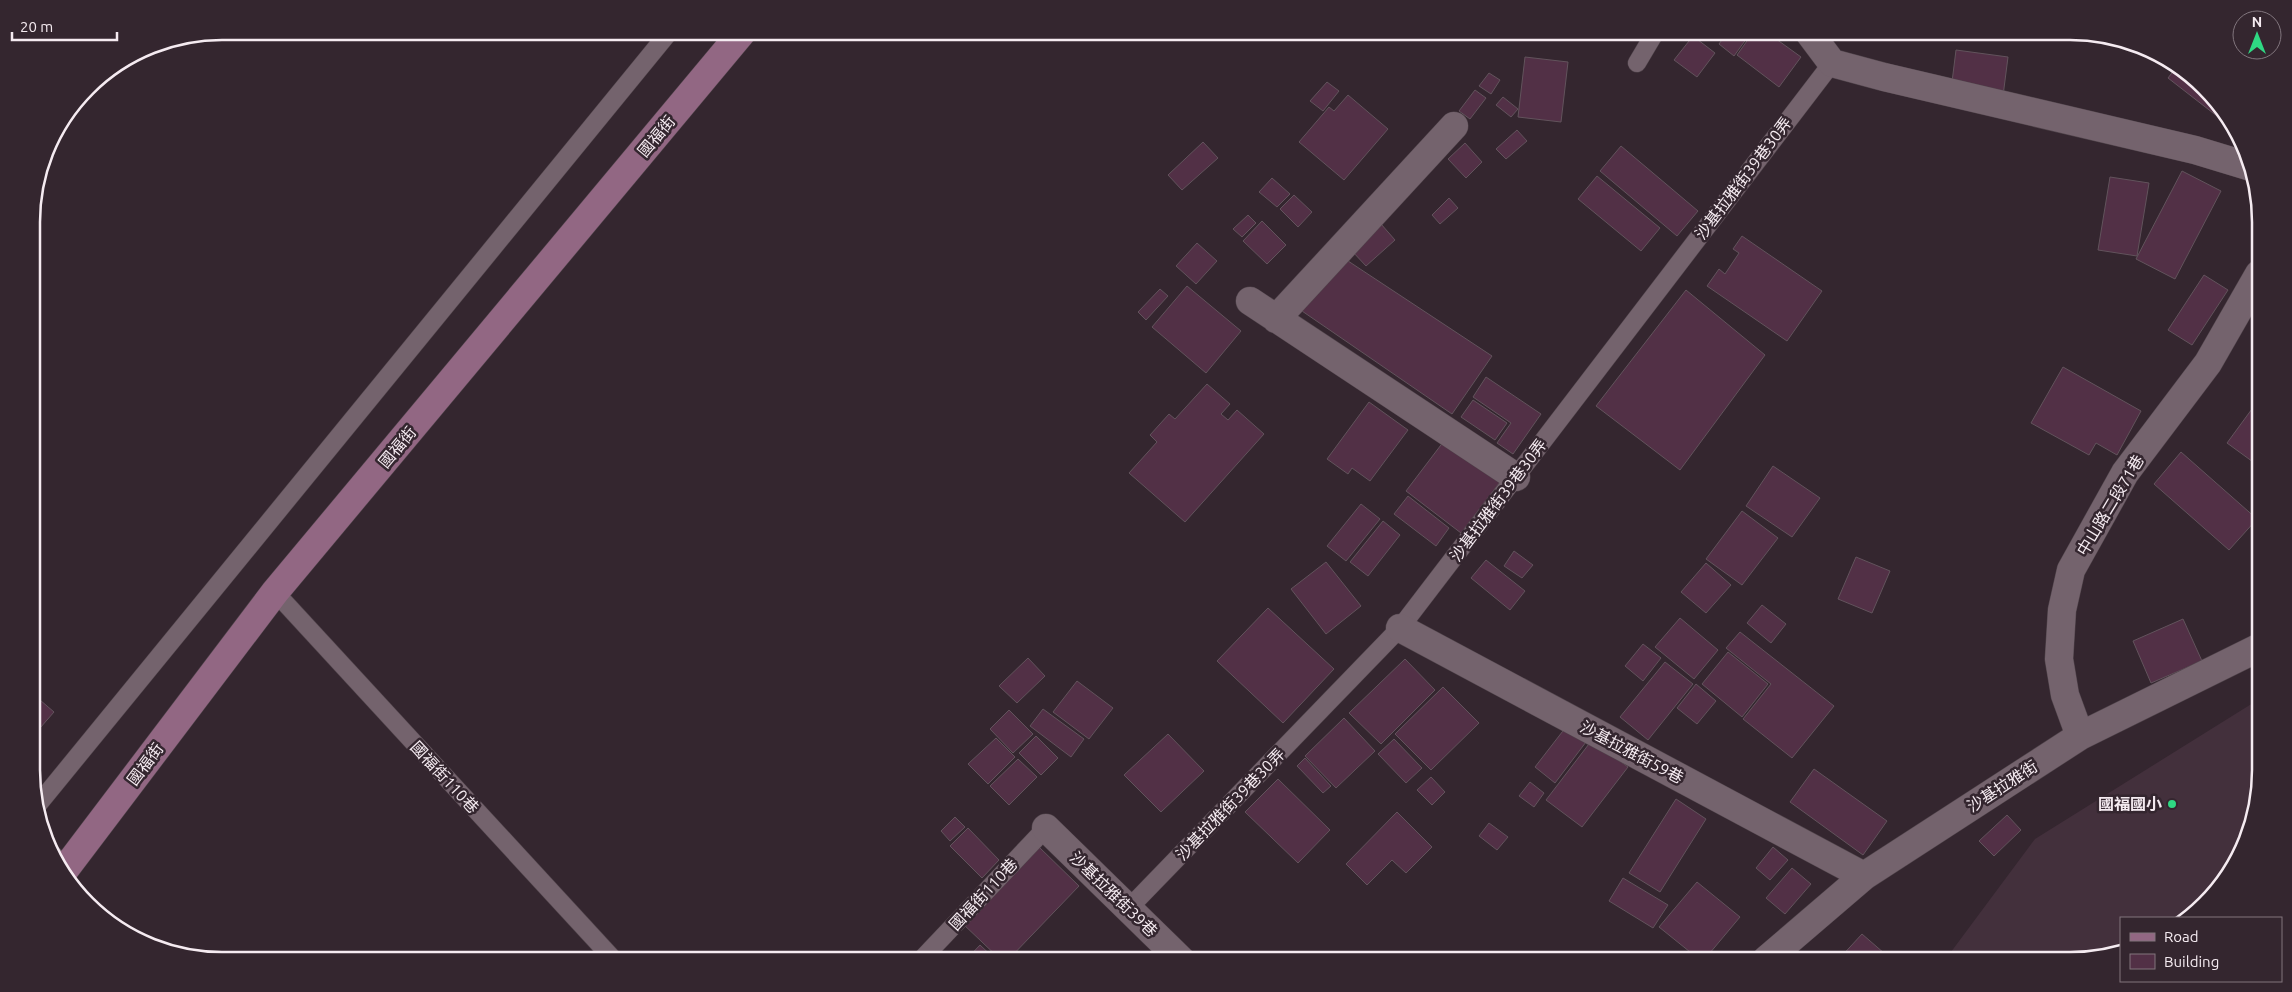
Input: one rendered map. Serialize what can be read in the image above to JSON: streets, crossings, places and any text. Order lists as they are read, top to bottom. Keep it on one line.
{"streets":{"street":["國福街","中山路二段71巷","沙基拉雅街59巷","沙基拉雅街","沙基拉雅街39巷"],"lane":["沙基拉雅街39巷30弄","國福街110巷"]},"crossings":[["國福街","國福街110巷"],["沙基拉雅街39巷30弄","沙基拉雅街59巷"],["沙基拉雅街39巷30弄","沙基拉雅街39巷"],["中山路二段71巷","沙基拉雅街"],["沙基拉雅街59巷","沙基拉雅街"],["國福街110巷","沙基拉雅街39巷"]],"places":["國福國小"],"legend":["Road","Building"],"scale_bar":"20 m","north":"top"}
